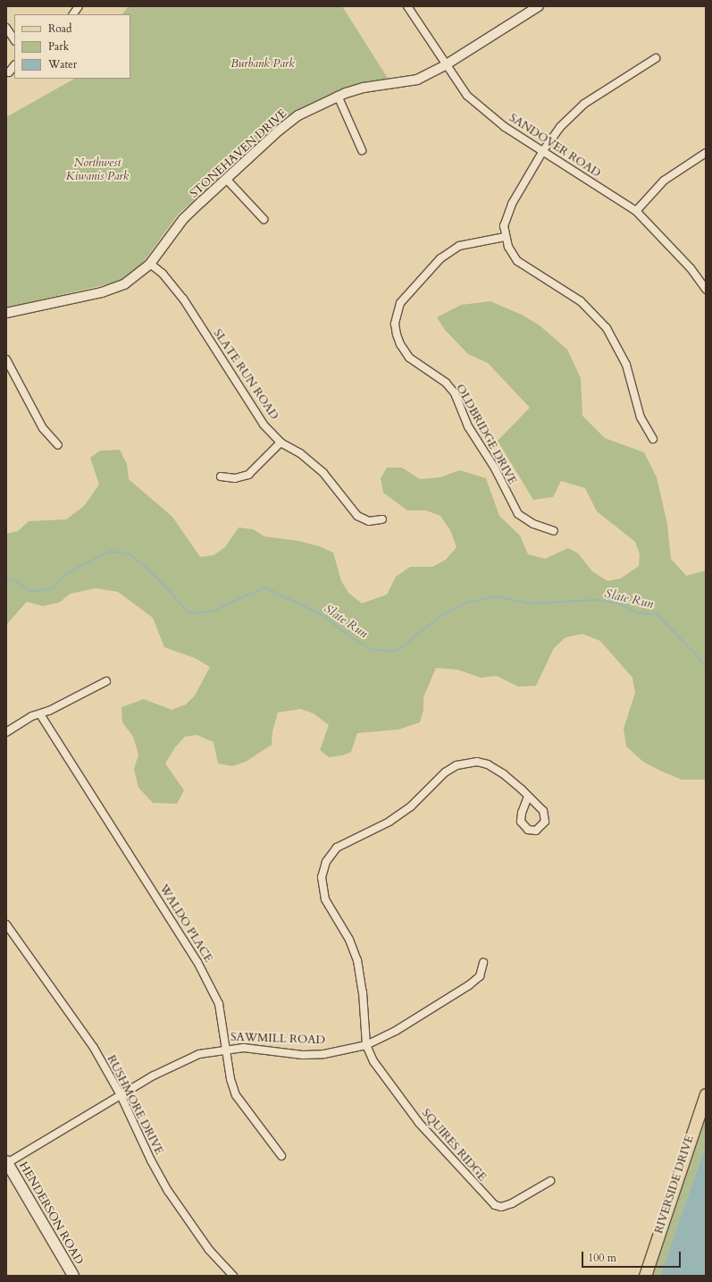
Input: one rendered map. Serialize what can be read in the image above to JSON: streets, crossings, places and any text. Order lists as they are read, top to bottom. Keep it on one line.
{"streets":{"main road":["RIVERSIDE DRIVE","HENDERSON ROAD"],"street":["SANDOVER ROAD","STONEHAVEN DRIVE","SLATE RUN ROAD","OLDBRIDGE DRIVE","WALDO PLACE","SAWMILL ROAD","RUSHMORE DRIVE","SQUIRES RIDGE"]},"crossings":[["SANDOVER ROAD","STONEHAVEN DRIVE"],["STONEHAVEN DRIVE","SLATE RUN ROAD"],["WALDO PLACE","SAWMILL ROAD"],["SAWMILL ROAD","RUSHMORE DRIVE"],["SAWMILL ROAD","SQUIRES RIDGE"],["SAWMILL ROAD","HENDERSON ROAD"]],"water":["Slate Run"],"parks":["Burbank Park","Northwest Kiwanis Park"],"legend":["Road","Park","Water"],"scale_bar":"100 m"}
